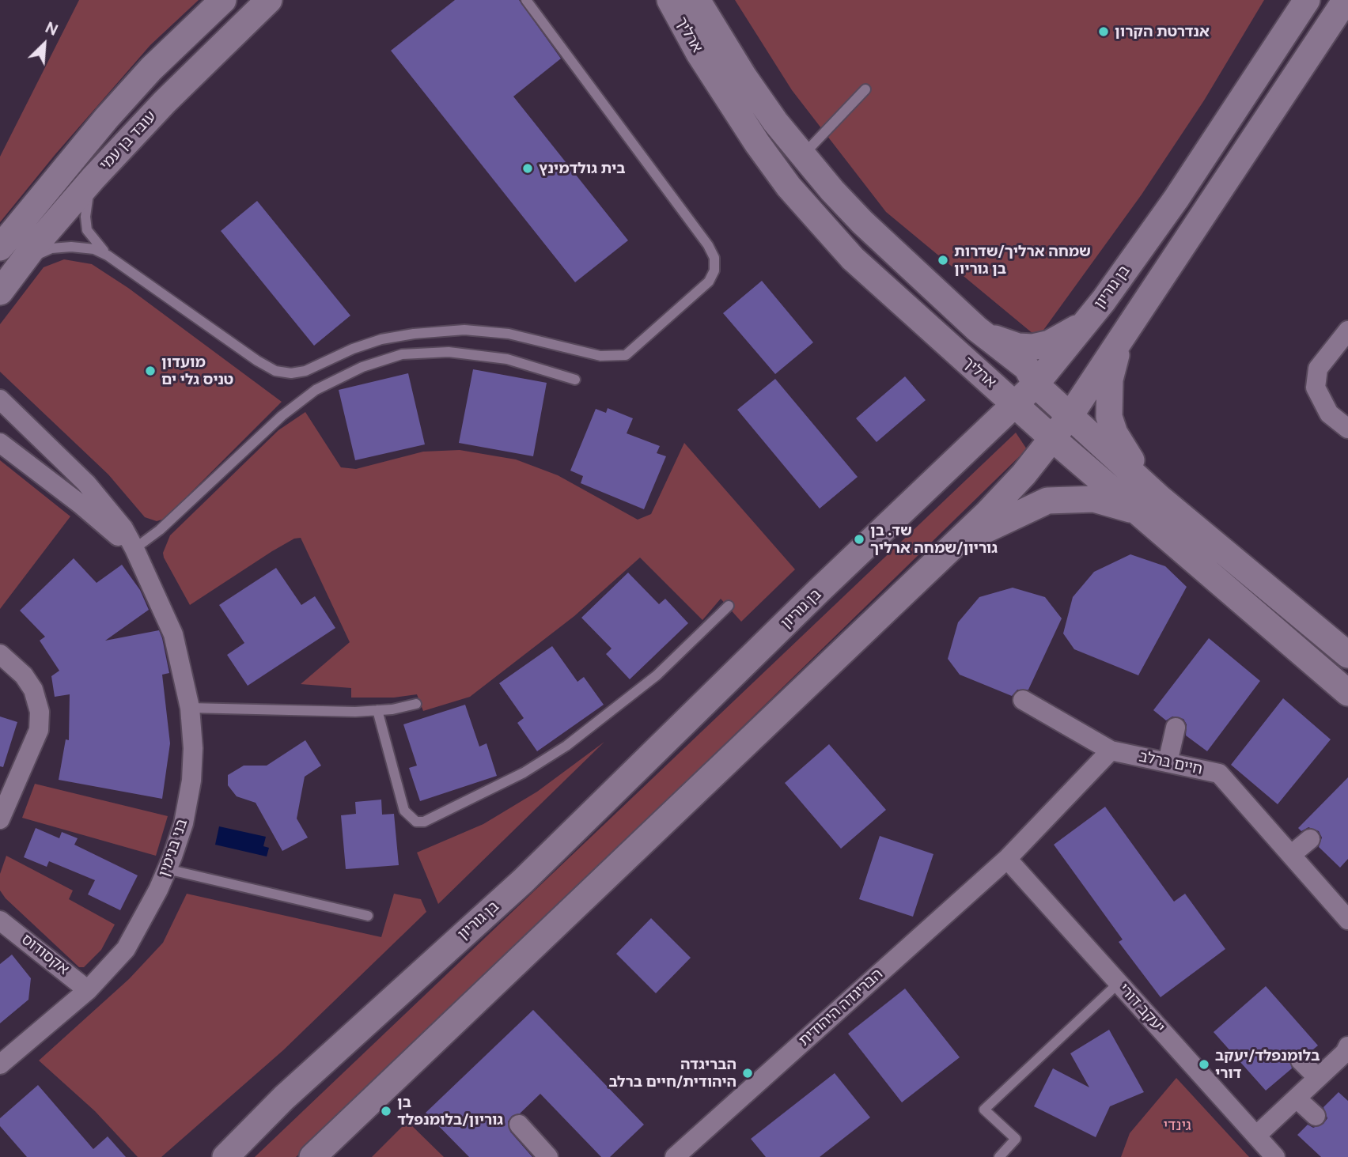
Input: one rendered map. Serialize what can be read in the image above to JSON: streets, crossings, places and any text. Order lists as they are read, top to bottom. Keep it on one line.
{"streets":{"main road":["ארליך","עובד בן עמי","בן גוריון"],"street":["חיים ברלב","בני בנימין","אקסודוס","הבריגדה היהודית","יעקב דורי"]},"crossings":[["ארליך","בן גוריון"],["בני בנימין","אקסודוס"],["הבריגדה היהודית","יעקב דורי"]],"parks":["גינדי"],"places":["אנדרטת הקרון","בית גולדמינץ","שמחה ארליך/שדרות בן גוריון","מועדון טניס גלי ים","שד. בן גוריון/שמחה ארליך","בלומנפלד/יעקב דורי","הבריגדה היהודית/חיים ברלב","בן גוריון/בלומנפלד"],"north":"top right"}
